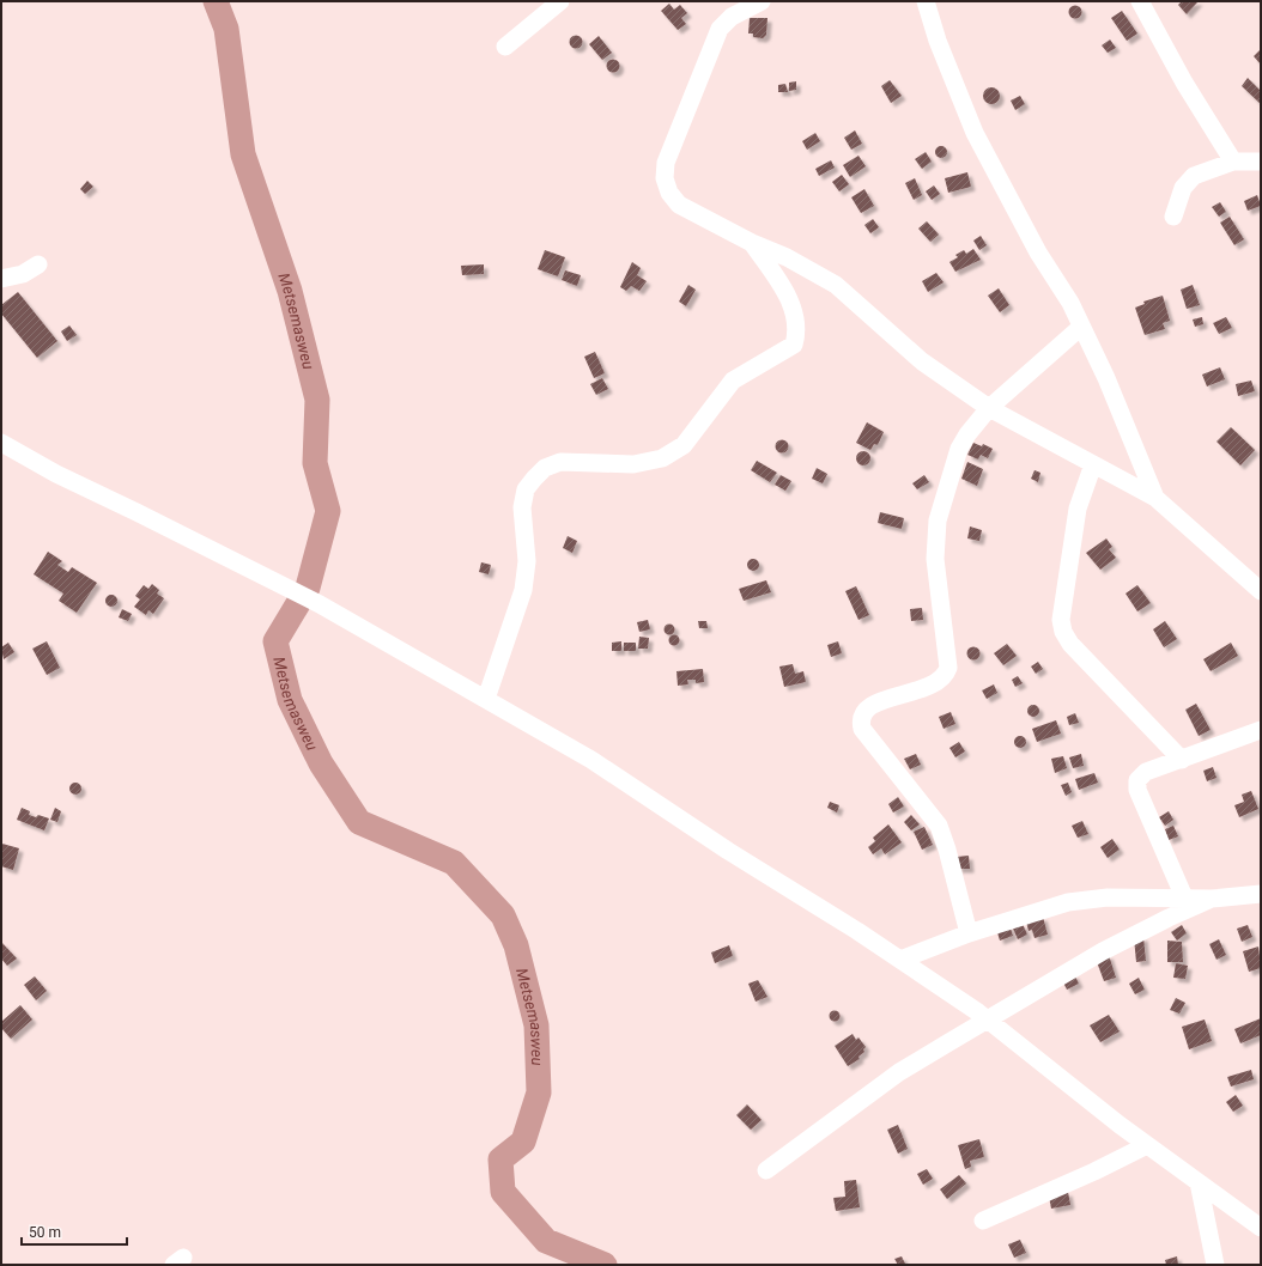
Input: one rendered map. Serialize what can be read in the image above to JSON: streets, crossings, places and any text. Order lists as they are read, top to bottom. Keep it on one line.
{"water":["Metsemasweu"],"scale_bar":"50 m"}
